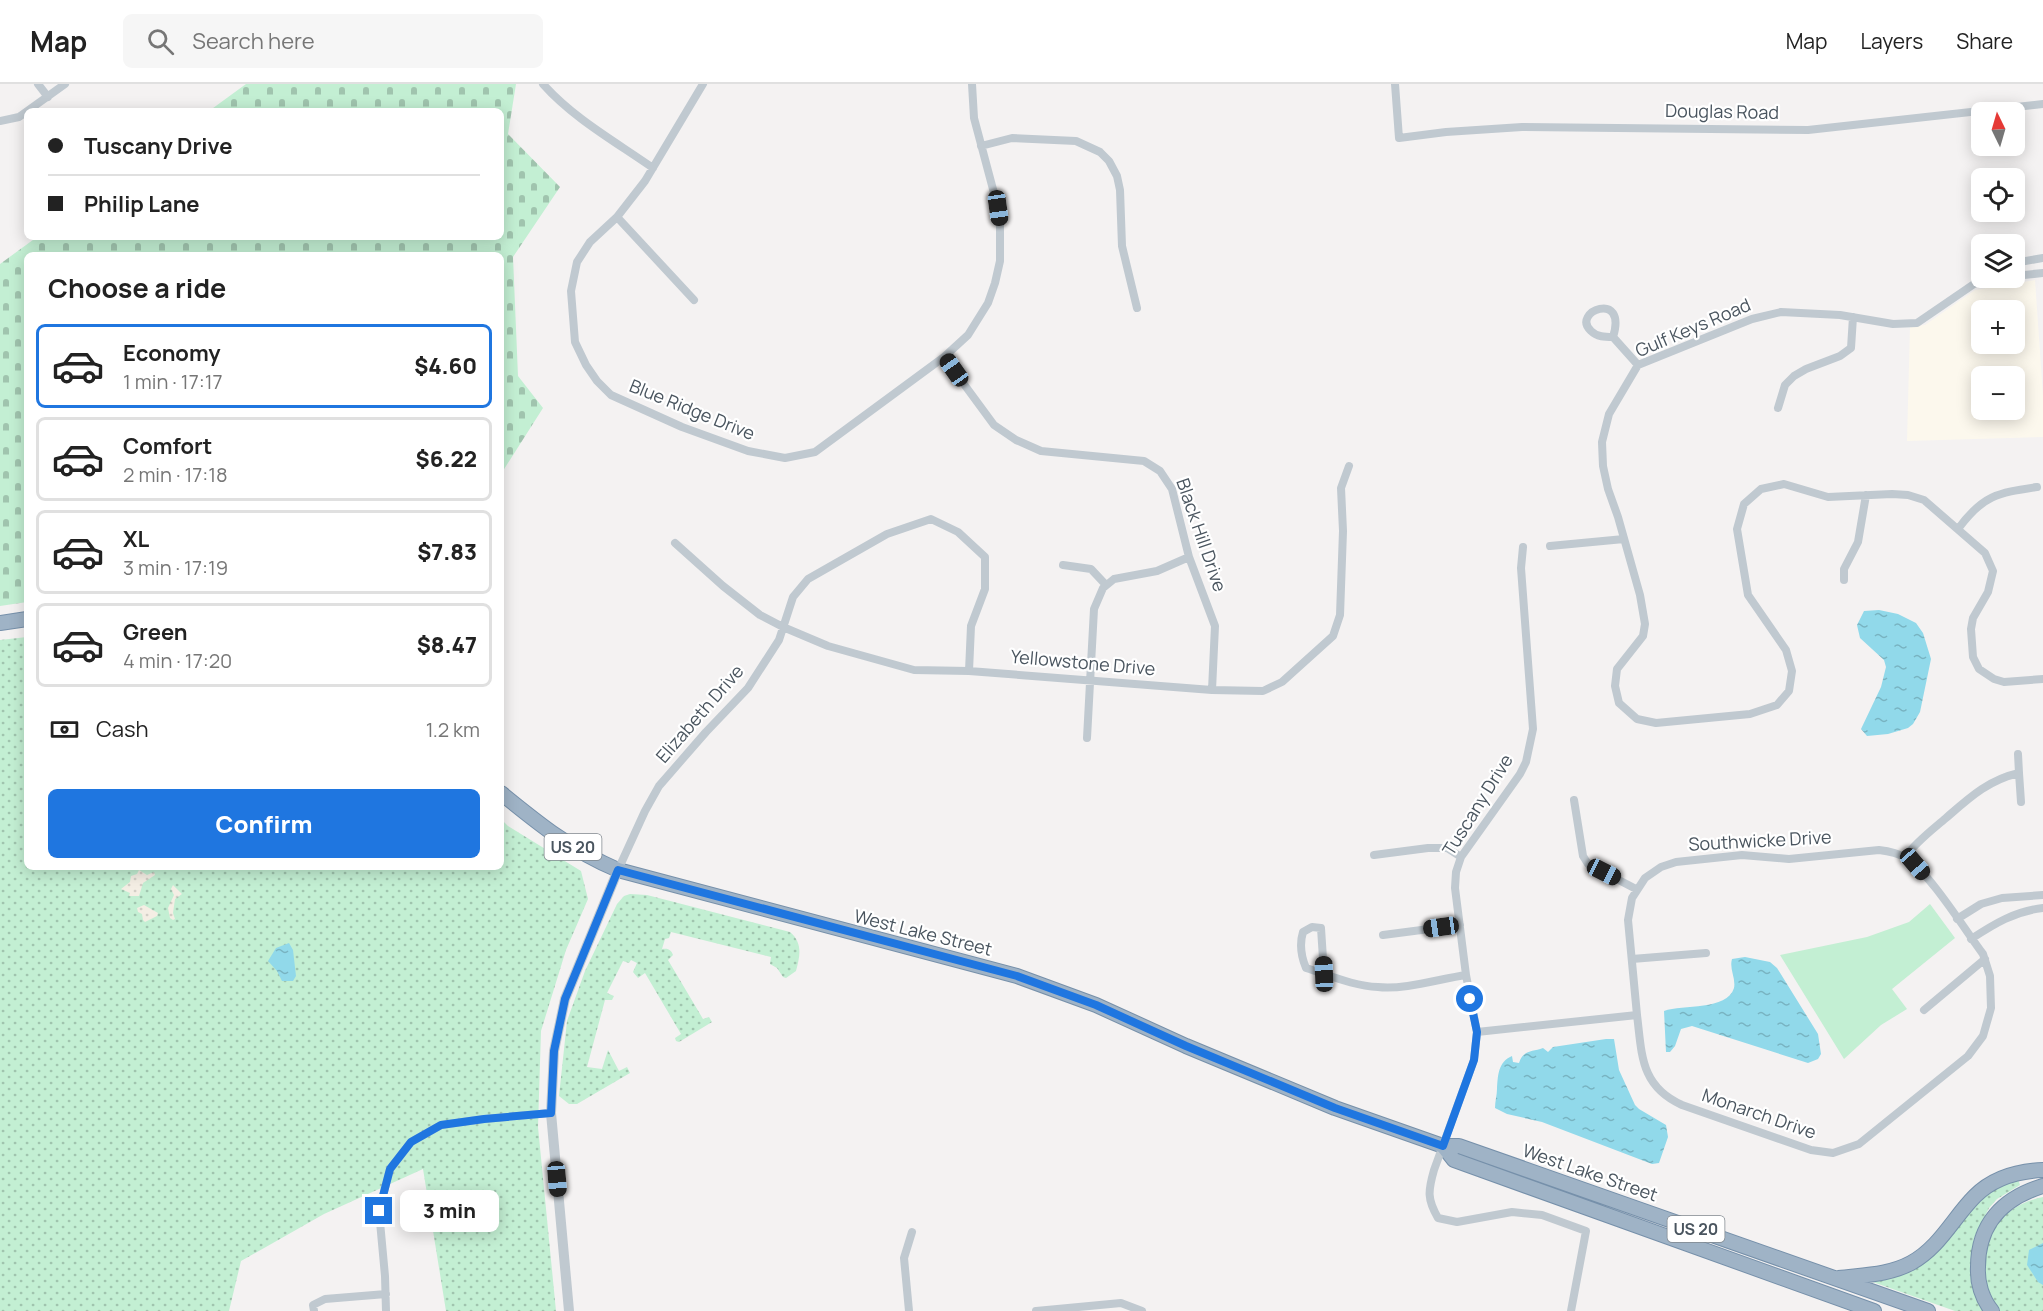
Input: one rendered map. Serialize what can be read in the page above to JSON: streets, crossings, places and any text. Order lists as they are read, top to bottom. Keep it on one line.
{"streets":{"highway":["US 20","West Lake Street"],"street":["Douglas Road","Gulf Keys Road","Blue Ridge Drive","Black Hill Drive","Yellowstone Drive","Elizabeth Drive","Tuscany Drive","Southwicke Drive","Monarch Drive"]},"crossings":[["Blue Ridge Drive","Black Hill Drive"],["Black Hill Drive","Yellowstone Drive"],["Yellowstone Drive","Elizabeth Drive"],["Elizabeth Drive","West Lake Street"],["Tuscany Drive","West Lake Street"]],"north":"top","page":{"header":"Map","search":"Search here","nav":["Map","Layers","Share"],"map_buttons":["+","−"],"banner":["Tuscany Drive","Philip Lane"],"heading":"Choose a ride","list":[{"name":"Economy","note":"1 min · 17:17","value":"$4.60"},{"name":"Comfort","note":"2 min · 17:18","value":"$6.22"},{"name":"XL","note":"3 min · 17:19","value":"$7.83"},{"name":"Green","note":"4 min · 17:20","value":"$8.47"}],"pay":["Cash","1.2 km"],"buttons":"Confirm","bubble":"3 min"}}
